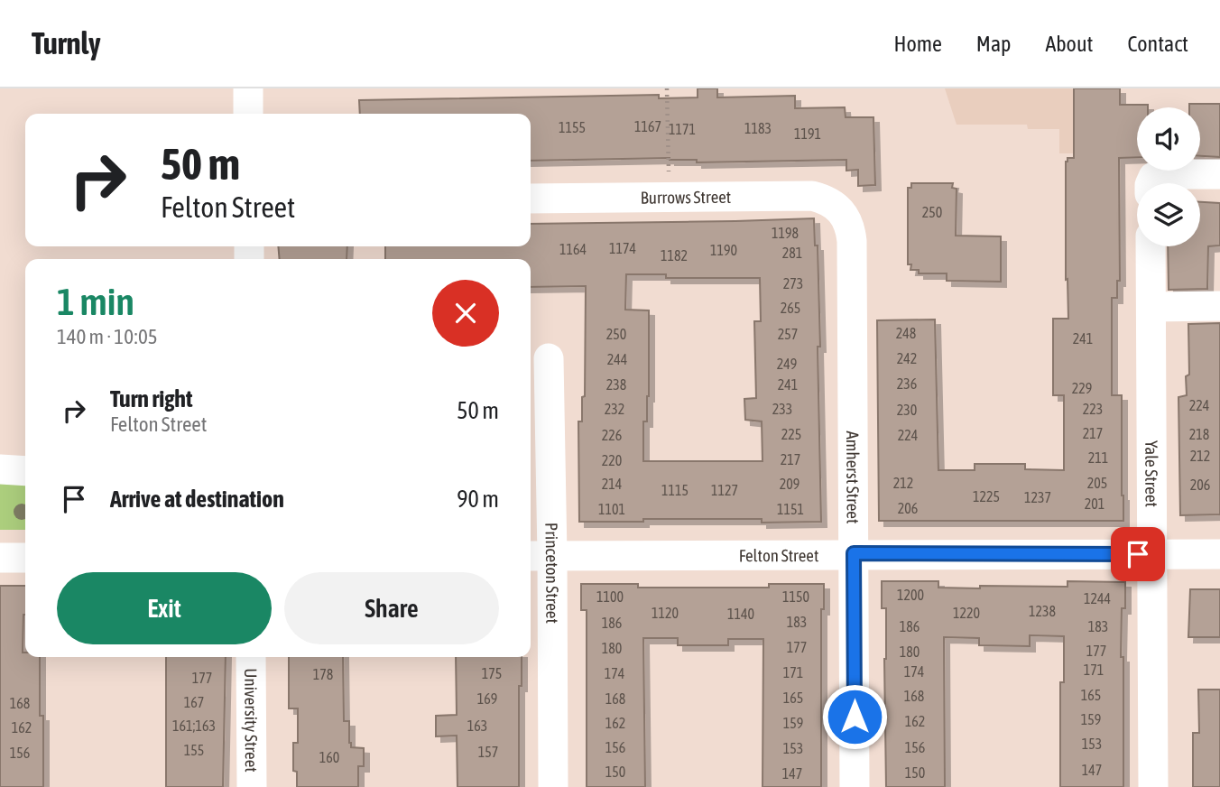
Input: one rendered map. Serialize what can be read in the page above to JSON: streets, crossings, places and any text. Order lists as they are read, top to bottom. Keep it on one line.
{"streets":{"street":["Burrows Street","Yale Street","Amherst Street","Felton Street","Princeton Street","University Street"]},"crossings":[["Burrows Street","Amherst Street"],["Yale Street","Felton Street"],["Amherst Street","Felton Street"],["Felton Street","Princeton Street"]],"house_numbers":["1167","1155","1183","1171","1191","250","1198","1174","1164","1190","281","1182","273","265","248","250","257","241","242","244","249","236","238","241","229","224","232","233","223","230","217","225","218","226","224","212","211","217","220","212","205","214","209","206","1115","1127","1225","1237","201","206","1101","1151","1200","1100","1150","1244","1238","1120","1220","1140","183","186","186","183","177","180","177","180","171","174","171","175","174","178","177","165","168","165","169","168","167","168","159","162","162","159","161;163","163","162","153","156","156","153","155","157","156","160","147","150","150","147"],"page":{"header":"Turnly","nav":["Home","Map","About","Contact"],"turn":["50 m","Felton Street"],"heading":["1 min","140 m · 10:05"],"list":[{"name":"Turn right","note":"Felton Street","value":"50 m"},{"name":"Arrive at destination","value":"90 m"}],"buttons":["Exit","Share"]}}
